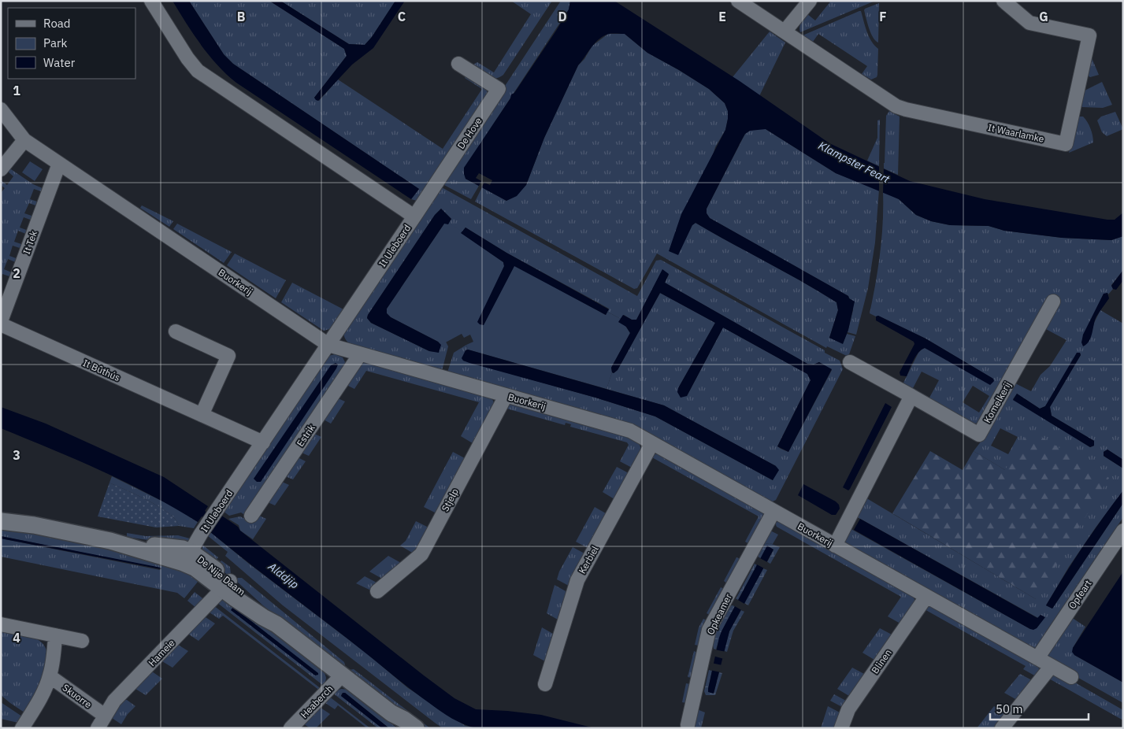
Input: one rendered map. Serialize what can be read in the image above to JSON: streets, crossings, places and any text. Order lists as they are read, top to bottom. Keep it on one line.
{"streets":{"street":["De Hove","It Waarlamke","It Tek","It Uleboerd","Buorkerij","It Bûthús","Komelkerij","Estrik","Stjelp","Kerbiel","De Nije Daam","Opfeart","Opkeamer","Hameie","Blinen","Skuorre","Heaberch"]},"crossings":[["De Hove","It Uleboerd"],["It Tek","Buorkerij"],["It Uleboerd","Buorkerij"],["It Uleboerd","It Bûthús"],["It Uleboerd","De Nije Daam"],["Buorkerij","Estrik"],["Buorkerij","Stjelp"],["Buorkerij","Kerbiel"],["Buorkerij","Opfeart"],["Buorkerij","Opkeamer"],["Buorkerij","Blinen"],["De Nije Daam","Hameie"],["De Nije Daam","Heaberch"],["Hameie","Skuorre"]],"water":["Klampster Feart","Alddjip"],"legend":["Road","Park","Water"],"scale_bar":"50 m","grid":{"columns":["B","C","D","E","F","G"],"rows":["1","2","3","4"]}}
